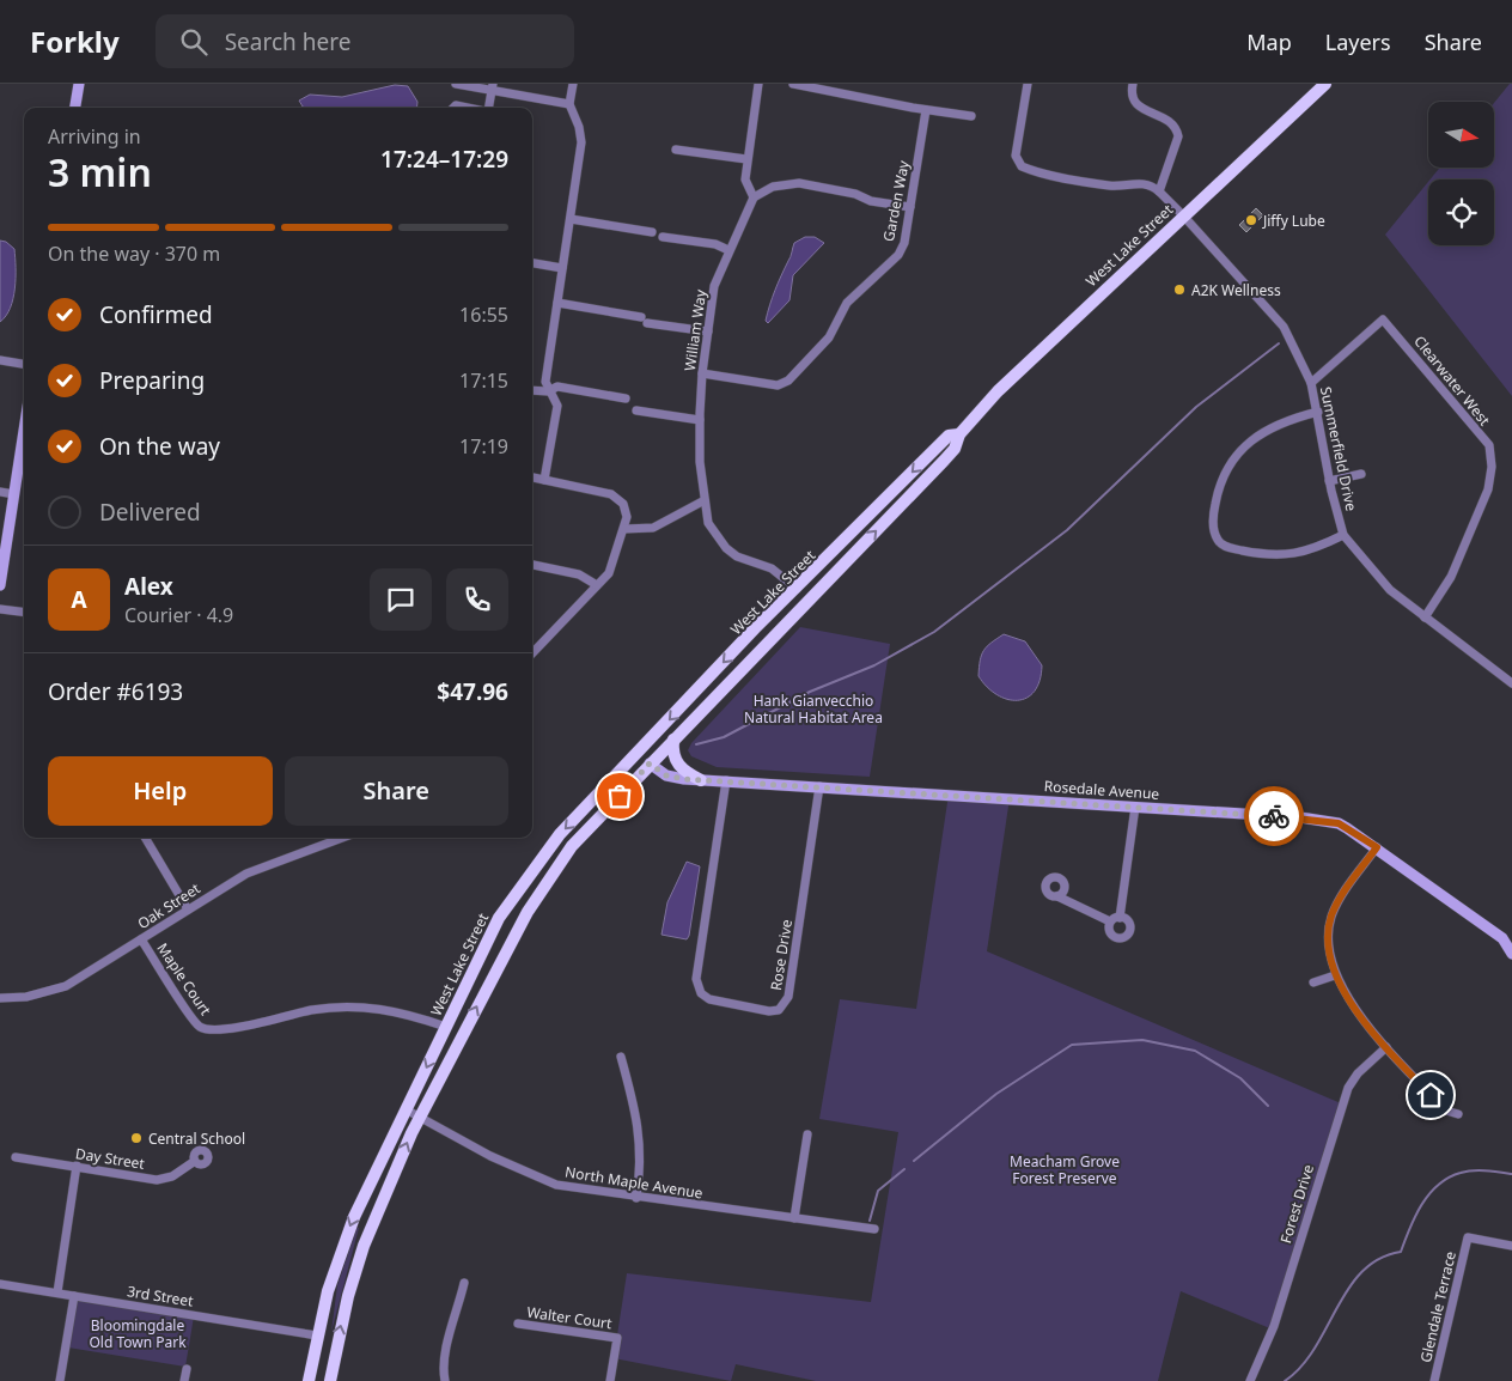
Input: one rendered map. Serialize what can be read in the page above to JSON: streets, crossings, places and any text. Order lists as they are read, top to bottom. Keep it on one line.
{"streets":{"main road":["West Lake Street"],"street":["Garden Way","William Way","Clearwater West","Summerfield Drive","Rosedale Avenue","Oak Street","Rose Drive","Maple Court","Day Street","North Maple Avenue","Forest Drive","3rd Street","Glendale Terrace","Walter Court"]},"crossings":[["Garden Way","William Way"],["West Lake Street","William Way"],["West Lake Street","Summerfield Drive"],["West Lake Street","Rosedale Avenue"],["West Lake Street","Maple Court"],["West Lake Street","North Maple Avenue"],["West Lake Street","3rd Street"],["Clearwater West","Summerfield Drive"],["Rosedale Avenue","Rose Drive"],["Oak Street","Maple Court"]],"parks":["Hank Gianvecchio Natural Habitat Area","Meacham Grove Forest Preserve","Bloomingdale Old Town Park"],"places":["Jiffy Lube","A2K Wellness","Central School"],"north":"right","page":{"header":"Forkly","search":"Search here","nav":["Map","Layers","Share"],"heading":["3 min","Arriving in","17:24–17:29"],"panel":["Alex","Courier · 4.9","Order #6193","$47.96"],"bar":"On the way · 370 m","list":[["Confirmed","16:55"],["Preparing","17:15"],["On the way","17:19"],"Delivered"],"round":"A","buttons":["Help","Share"]}}
